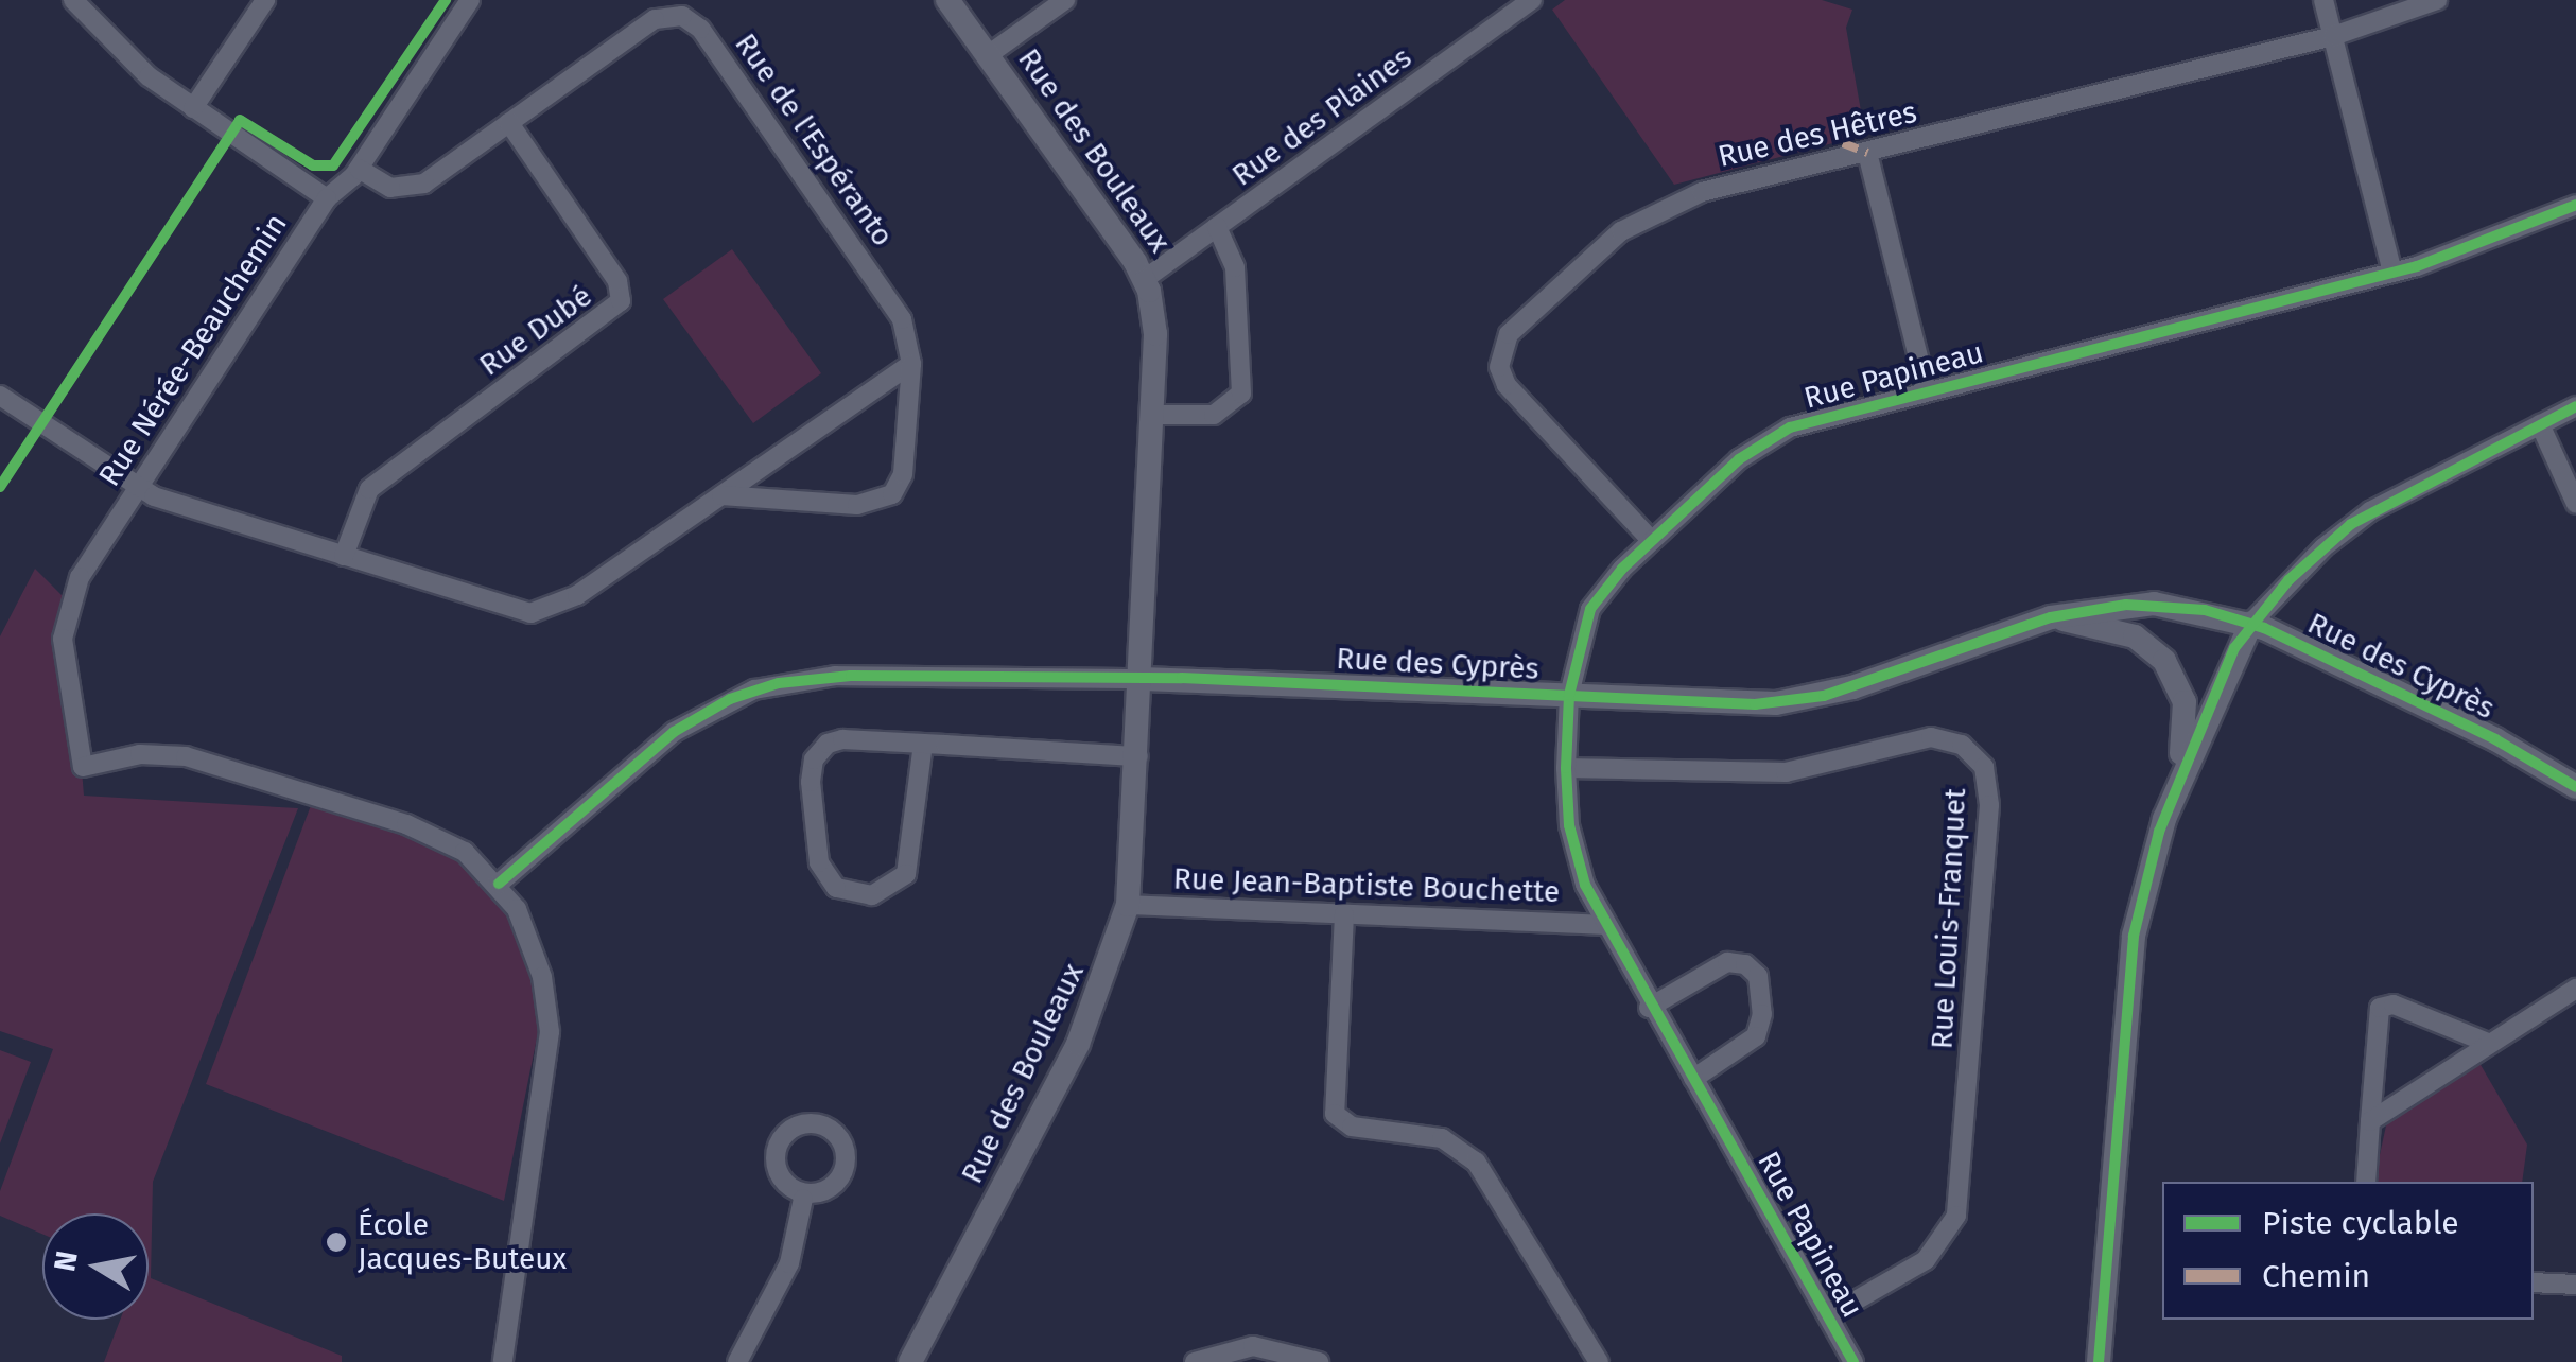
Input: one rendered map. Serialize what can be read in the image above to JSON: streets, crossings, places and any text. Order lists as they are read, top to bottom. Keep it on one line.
{"streets":{"street":["Rue des Plaines","Rue des Hêtres","Rue de l'Espéranto","Rue des Bouleaux","Rue Dubé","Rue Nérée-Beauchemin","Rue Papineau","Rue des Cyprès","Rue Jean-Baptiste Bouchette","Rue Louis-Franquet"]},"crossings":[["Rue des Plaines","Rue des Bouleaux"],["Rue des Hêtres","Rue Papineau"],["Rue de l'Espéranto","Rue Dubé"],["Rue de l'Espéranto","Rue Nérée-Beauchemin"],["Rue des Bouleaux","Rue des Cyprès"],["Rue des Bouleaux","Rue Jean-Baptiste Bouchette"],["Rue Nérée-Beauchemin","Rue des Cyprès"],["Rue Papineau","Rue des Cyprès"],["Rue Papineau","Rue Jean-Baptiste Bouchette"],["Rue Papineau","Rue Louis-Franquet"]],"places":["École Jacques-Buteux"],"legend":["Piste cyclable","Chemin"],"north":"left"}
